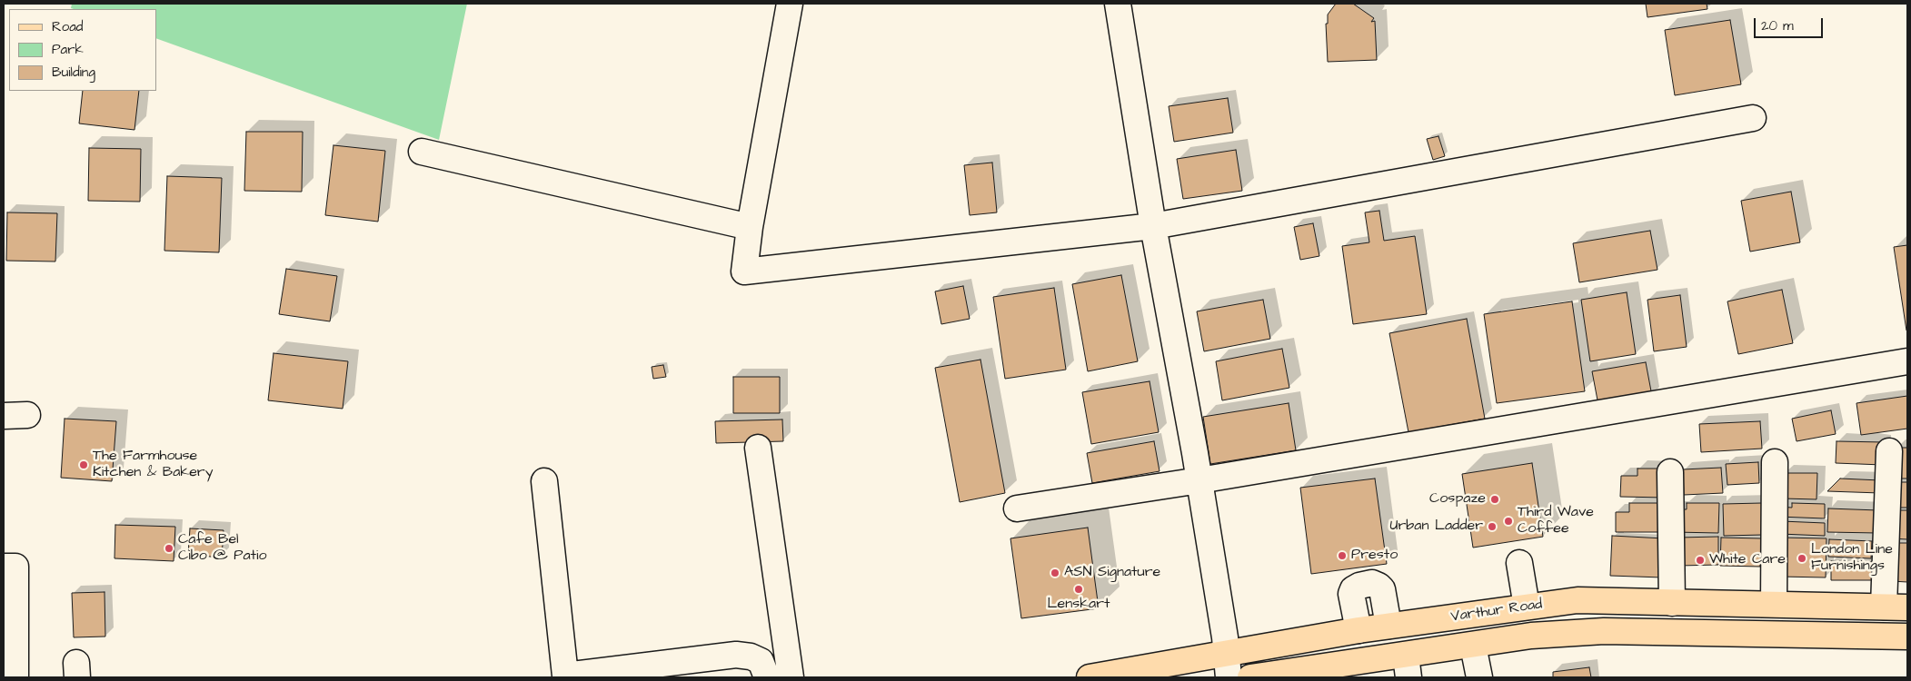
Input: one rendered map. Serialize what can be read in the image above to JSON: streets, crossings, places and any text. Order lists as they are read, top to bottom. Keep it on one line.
{"streets":{"main road":["Varthur Road"]},"places":["The Farmhouse Kitchen & Bakery","Cospaze","Third Wave Coffee","Urban Ladder","Cafe Bel Cibo @ Patio","Presto","London Line Furnishings","White Care","ASN Signature","Lenskart"],"legend":["Road","Park","Building"],"scale_bar":"20 m"}
